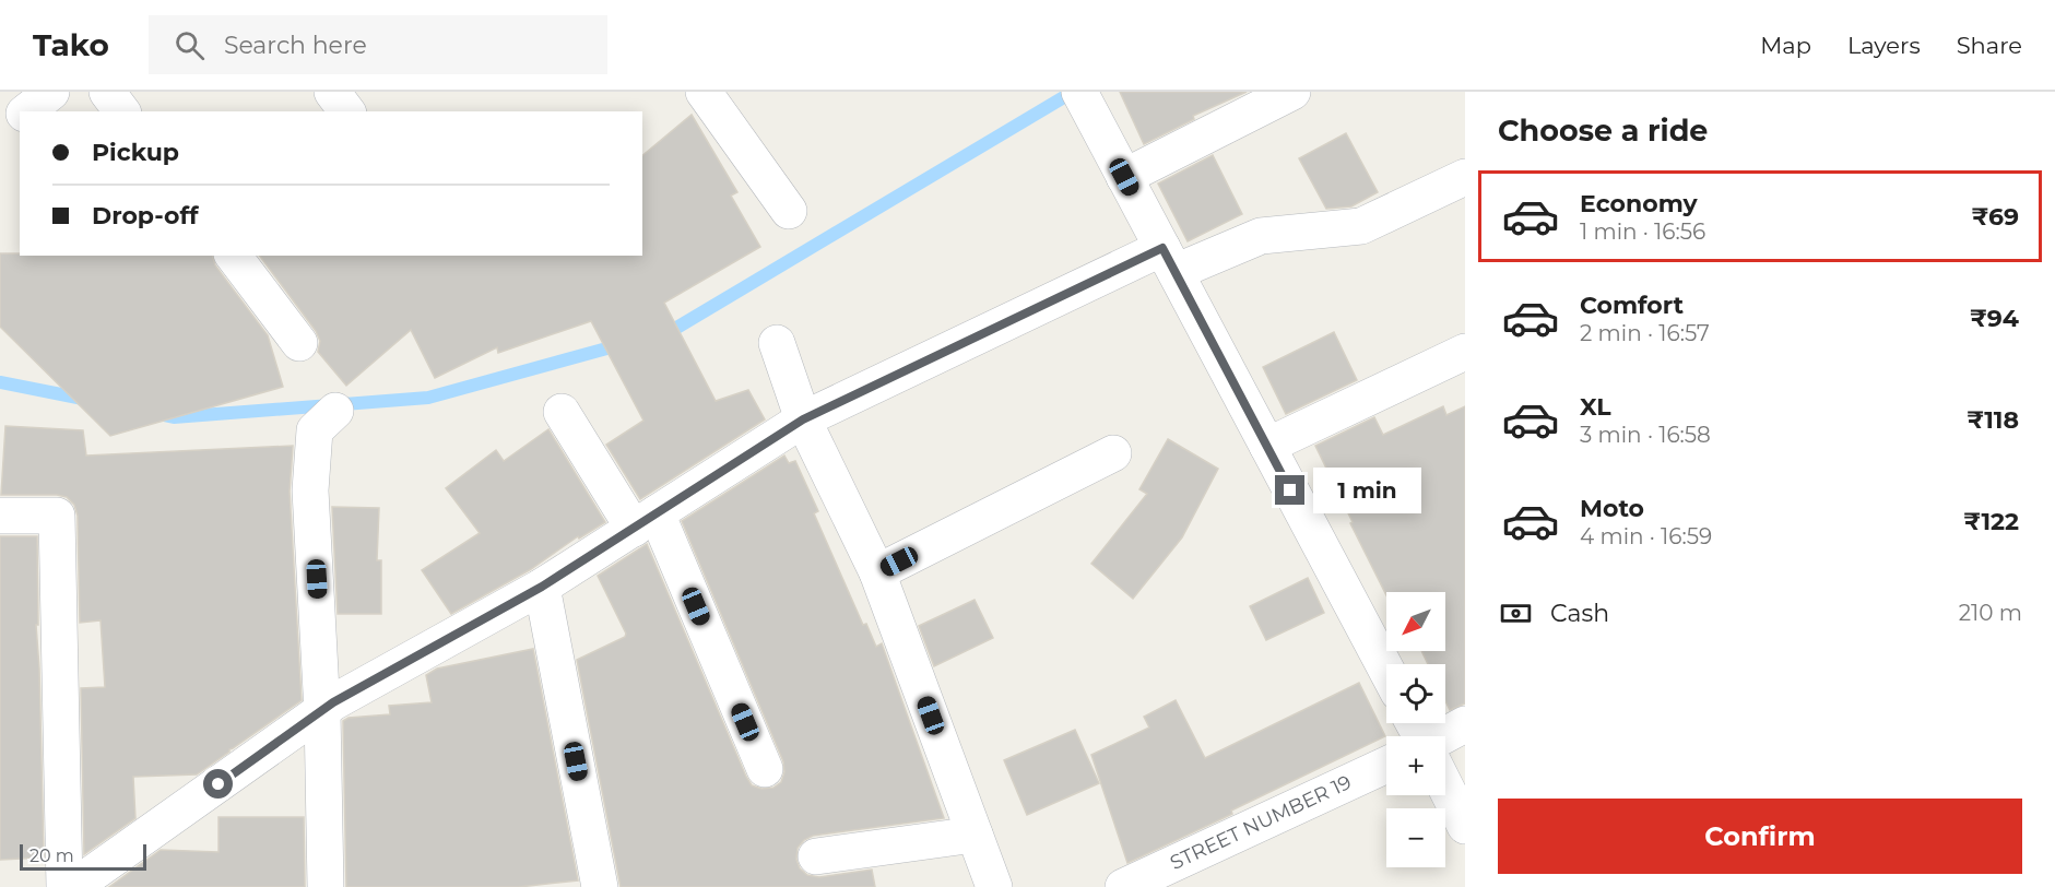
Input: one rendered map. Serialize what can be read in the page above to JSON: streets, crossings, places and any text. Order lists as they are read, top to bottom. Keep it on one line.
{"streets":{"street":["STREET NUMBER 19"]},"scale_bar":"20 m","north":"bottom left","page":{"header":"Tako","search":"Search here","nav":["Map","Layers","Share"],"heading":"Choose a ride","banner":["Pickup","Drop-off"],"list":[{"name":"Economy","note":"1 min · 16:56","value":"₹69"},{"name":"Comfort","note":"2 min · 16:57","value":"₹94"},{"name":"XL","note":"3 min · 16:58","value":"₹118"},{"name":"Moto","note":"4 min · 16:59","value":"₹122"}],"bubble":"1 min","pay":["Cash","210 m"],"map_buttons":["+","−"],"buttons":"Confirm","scale":"20 m"}}
